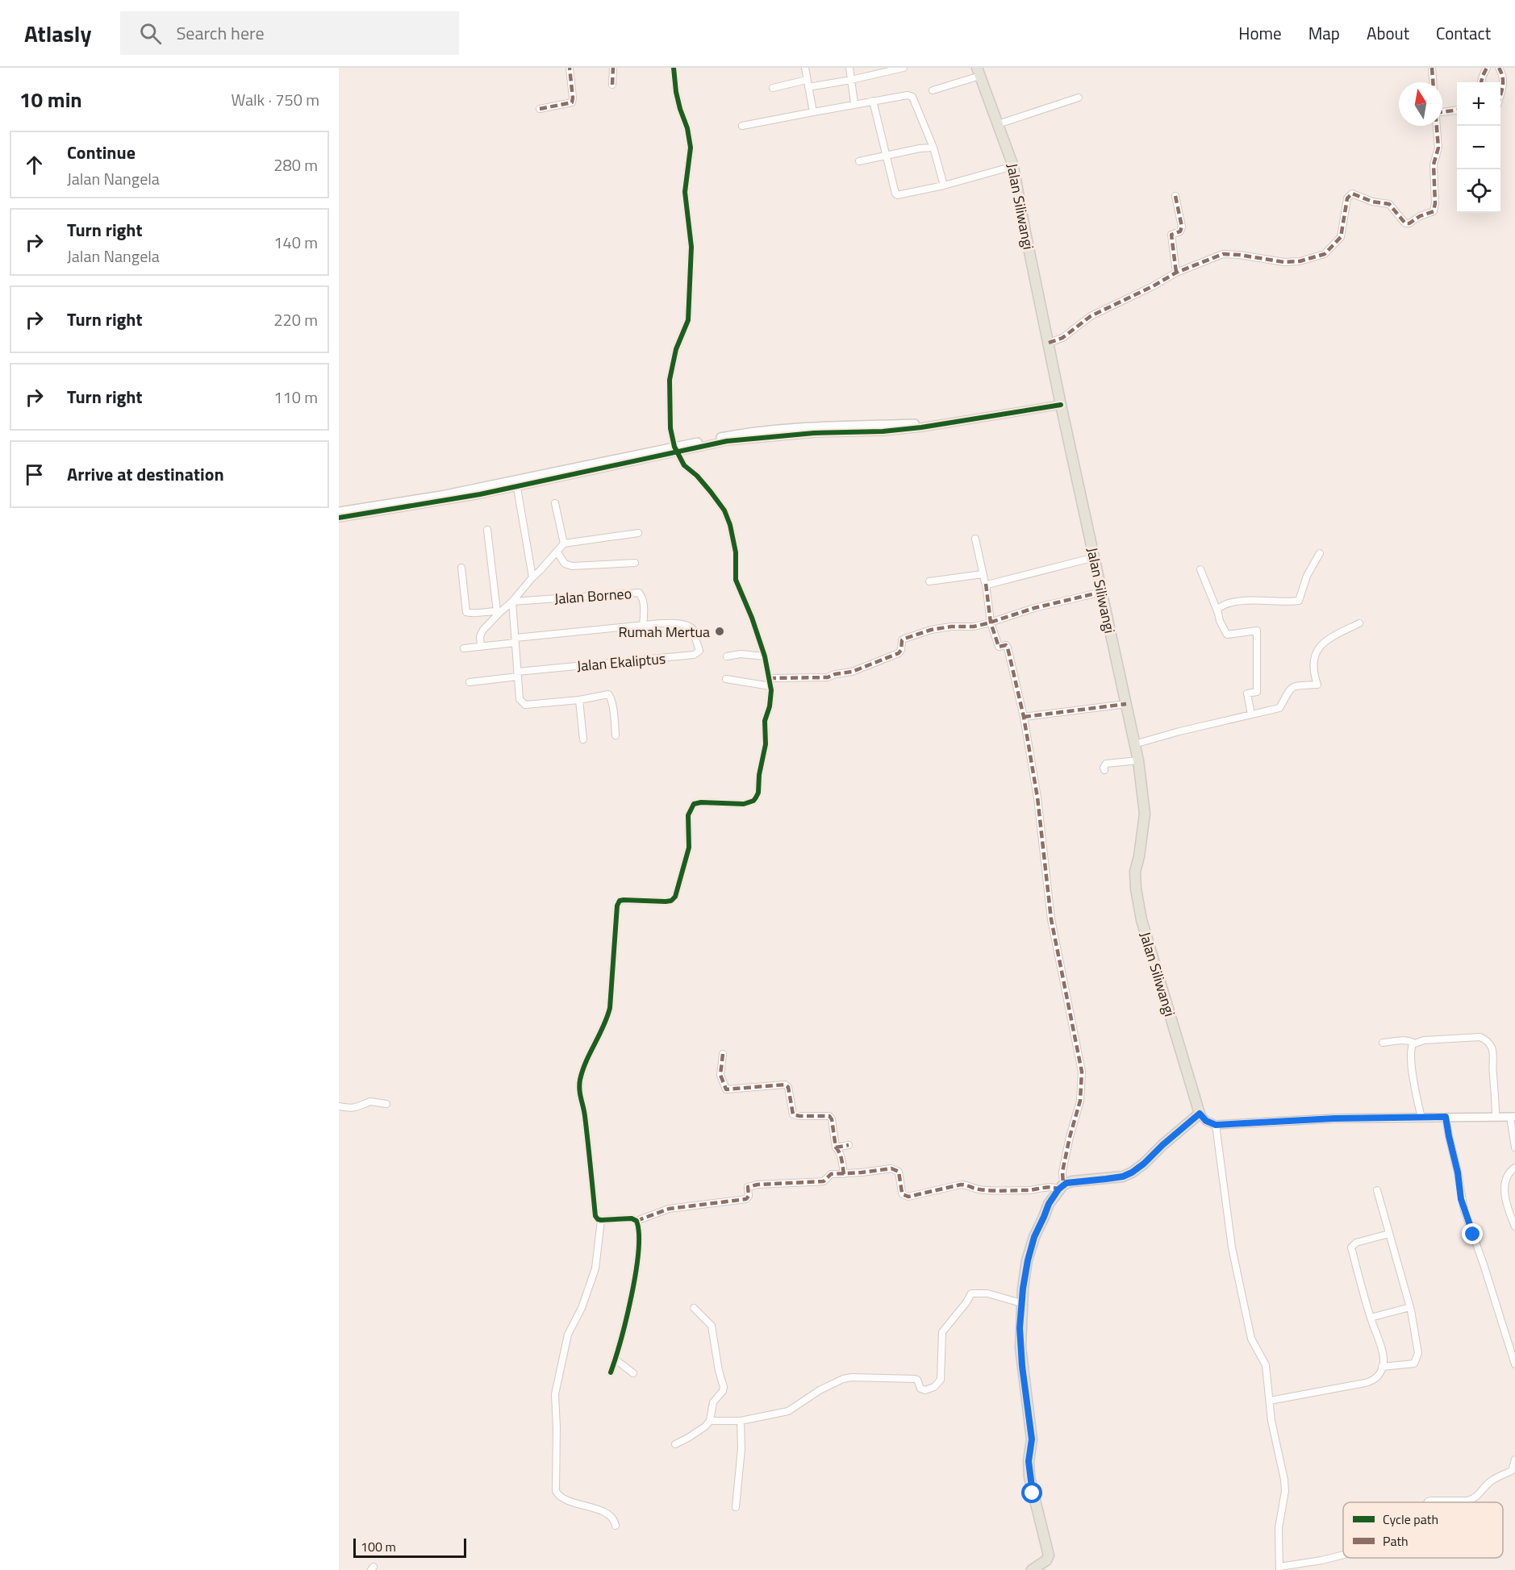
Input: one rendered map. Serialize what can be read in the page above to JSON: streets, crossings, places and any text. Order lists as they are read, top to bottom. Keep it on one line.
{"streets":{"main road":["Jalan Siliwangi"],"street":["Jalan Borneo","Jalan Ekaliptus"]},"crossings":[["Jalan Borneo","Jalan Ekaliptus"]],"places":["Rumah Mertua"],"legend":["Cycle path","Path"],"scale_bar":"100 m","north":"top","page":{"header":"Atlasly","search":"Search here","nav":["Home","Map","About","Contact"],"heading":["10 min","Walk · 750 m"],"map_buttons":["+","−"],"list":[["Continue","Jalan Nangela","280 m"],["Turn right","Jalan Nangela","140 m"],["Turn right","220 m"],["Turn right","110 m"],"Arrive at destination"],"scale":"100 m"}}
